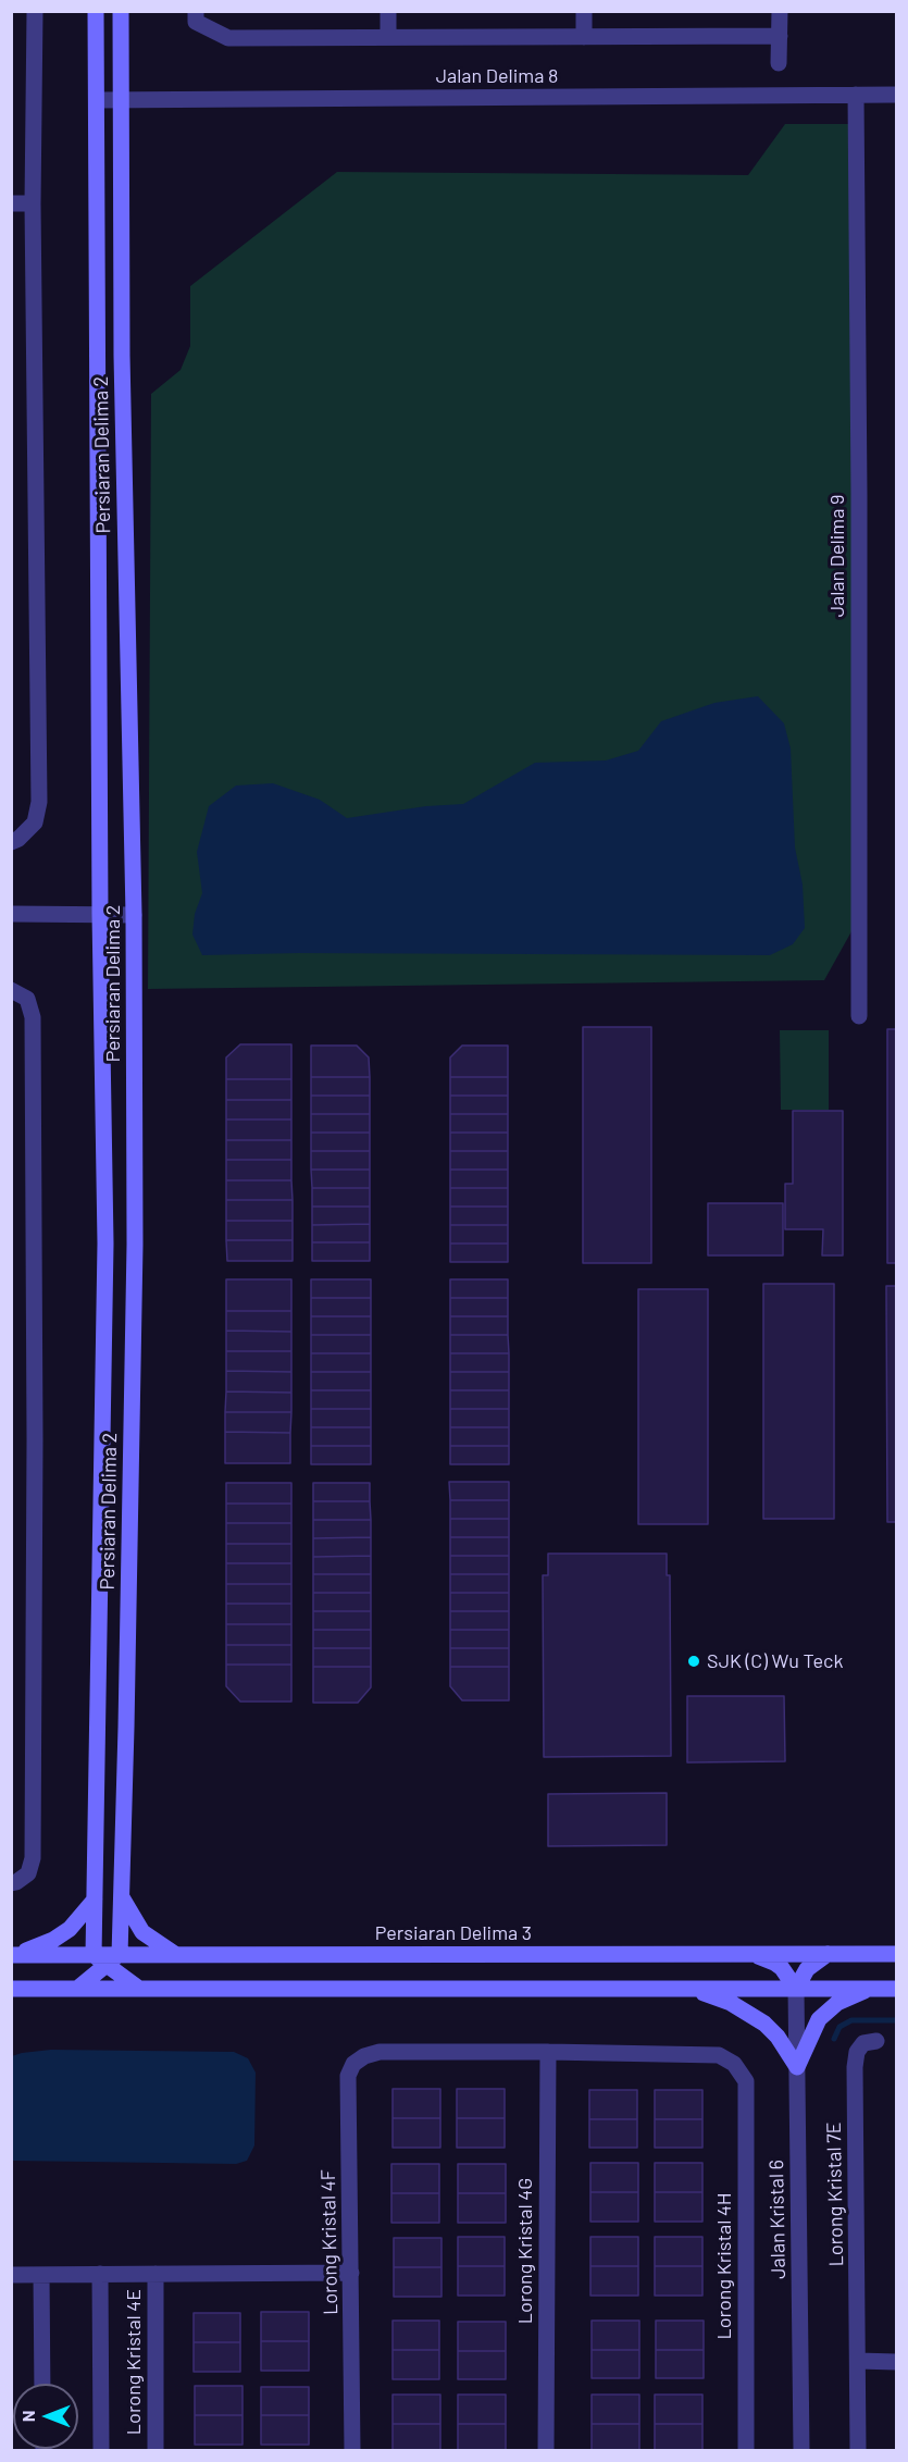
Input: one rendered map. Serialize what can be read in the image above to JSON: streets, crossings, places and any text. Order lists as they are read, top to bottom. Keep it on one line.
{"streets":{"street":["Jalan Delima 8","Persiaran Delima 2","Jalan Delima 9","Persiaran Delima 3","Lorong Kristal 7E","Jalan Kristal 6","Lorong Kristal 4F","Lorong Kristal 4G","Lorong Kristal 4H","Lorong Kristal 4E"]},"crossings":[["Jalan Delima 8","Persiaran Delima 2"],["Jalan Delima 8","Jalan Delima 9"],["Persiaran Delima 2","Persiaran Delima 3"],["Lorong Kristal 4F","Lorong Kristal 4G"],["Lorong Kristal 4F","Lorong Kristal 4H"],["Lorong Kristal 4G","Lorong Kristal 4H"]],"places":["SJK (C) Wu Teck"],"north":"left"}
